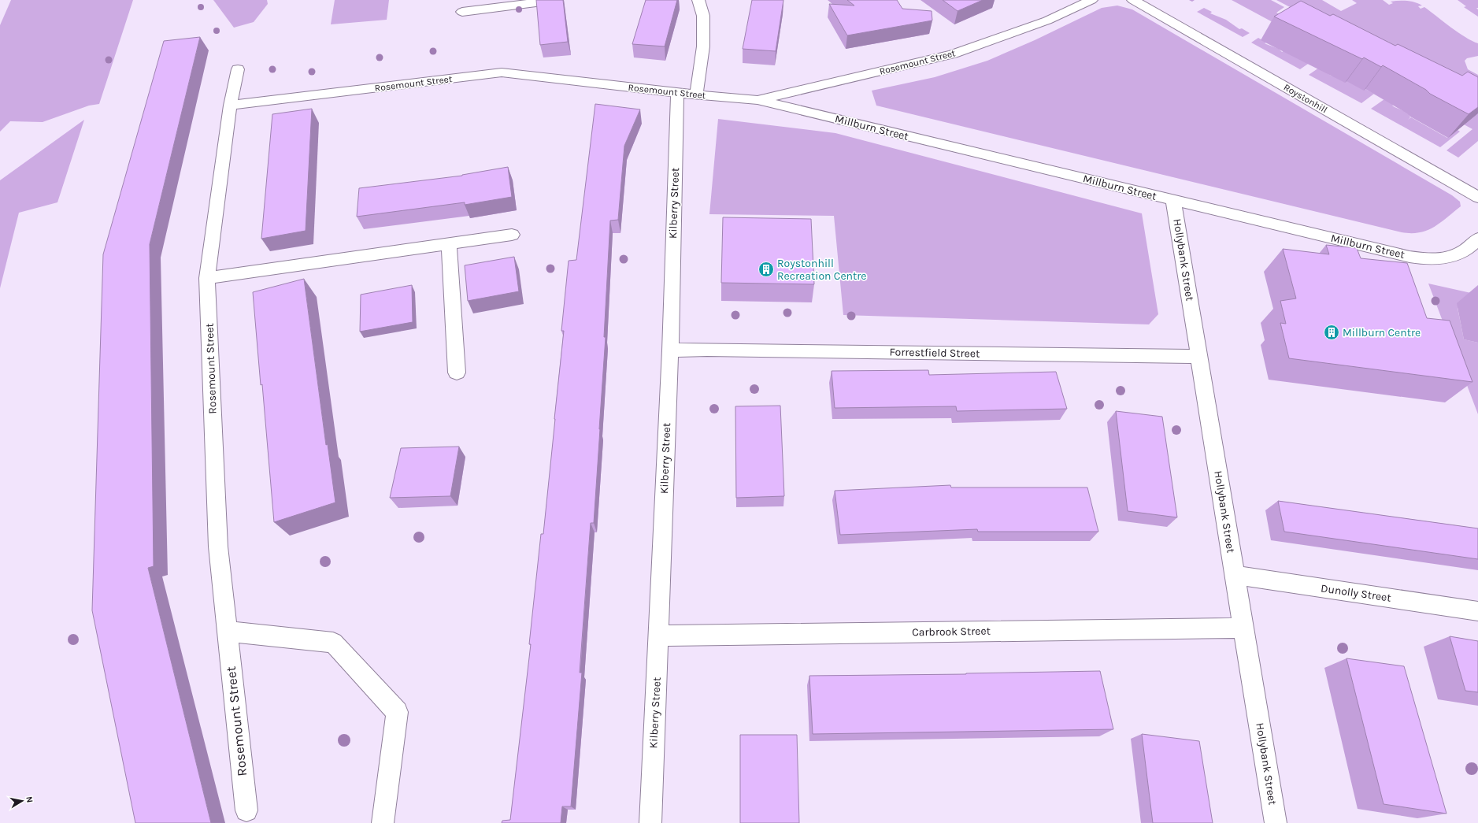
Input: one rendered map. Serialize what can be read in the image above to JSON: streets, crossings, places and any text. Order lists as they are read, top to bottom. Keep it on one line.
{"streets":{"street":["Rosemount Street","Roystonhill","Millburn Street","Kilberry Street","Hollybank Street","Forrestfield Street","Dunolly Street","Carbrook Street"]},"crossings":[["Rosemount Street","Millburn Street"],["Rosemount Street","Kilberry Street"],["Millburn Street","Hollybank Street"],["Kilberry Street","Forrestfield Street"],["Kilberry Street","Carbrook Street"],["Hollybank Street","Forrestfield Street"],["Hollybank Street","Dunolly Street"],["Hollybank Street","Carbrook Street"]],"places":{"building":["Roystonhill Recreation Centre","Millburn Centre"]},"north":"right"}
